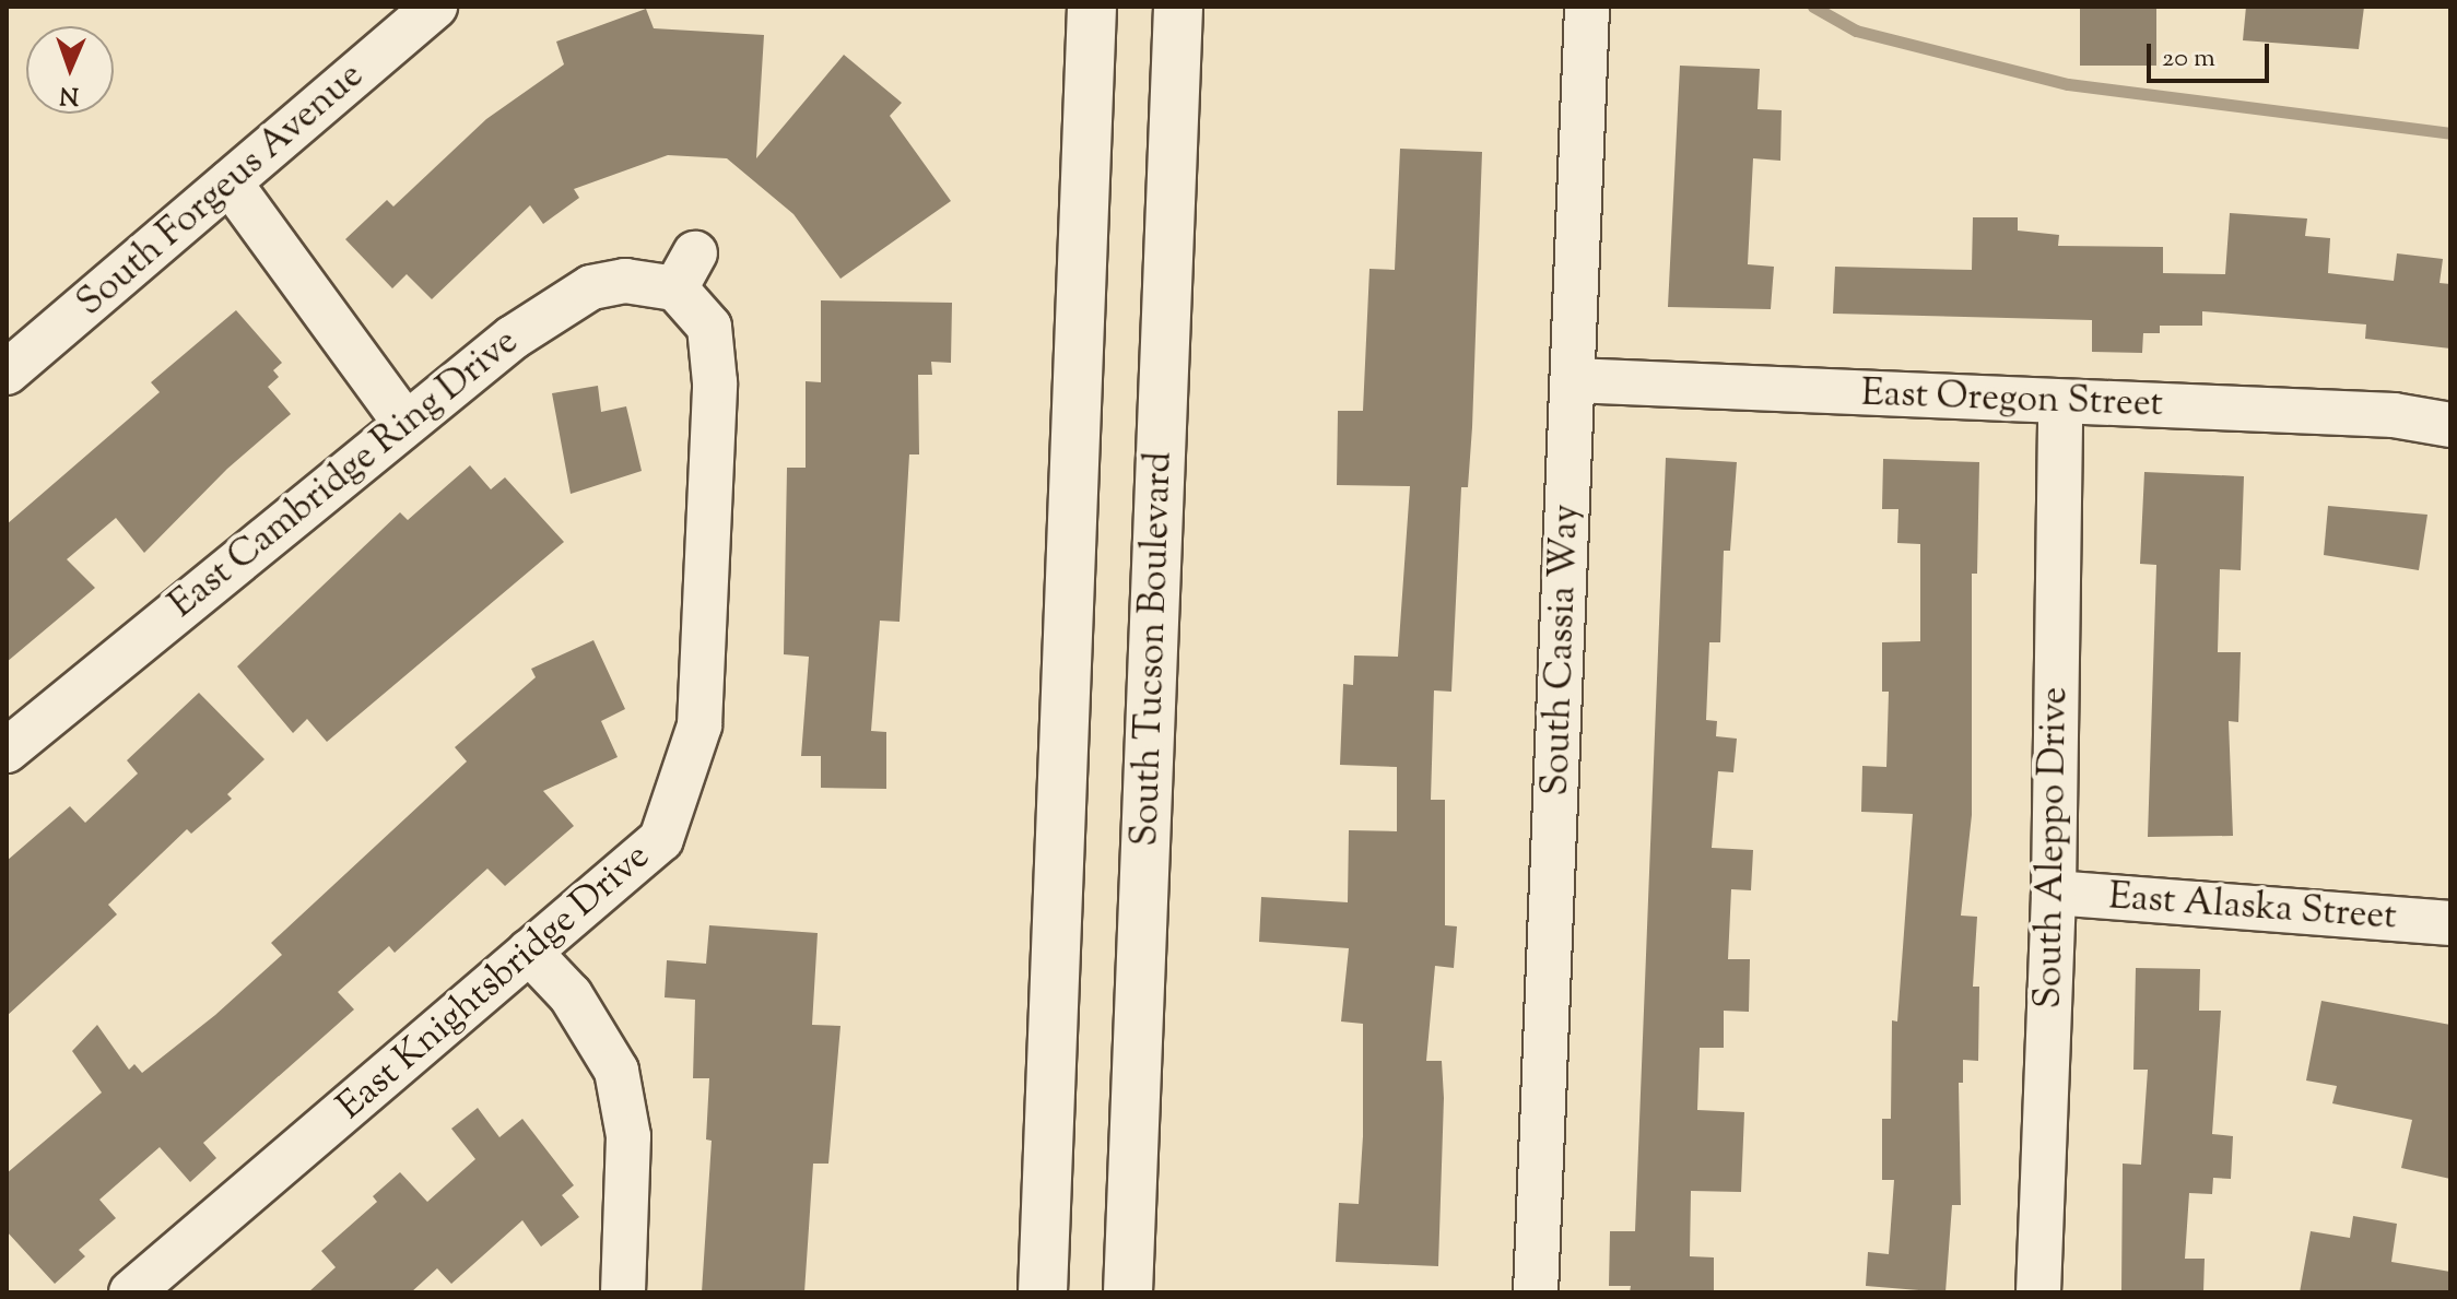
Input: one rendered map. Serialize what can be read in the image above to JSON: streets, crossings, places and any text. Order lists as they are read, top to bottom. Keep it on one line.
{"streets":{"main road":["South Tucson Boulevard"],"street":["South Forgeus Avenue","East Oregon Street","East Cambridge Ring Drive","South Cassia Way","South Aleppo Drive","East Alaska Street","East Knightsbridge Drive"]},"crossings":[["East Oregon Street","South Cassia Way"],["East Oregon Street","South Aleppo Drive"],["East Cambridge Ring Drive","East Knightsbridge Drive"],["South Aleppo Drive","East Alaska Street"]],"scale_bar":"20 m","north":"bottom"}
